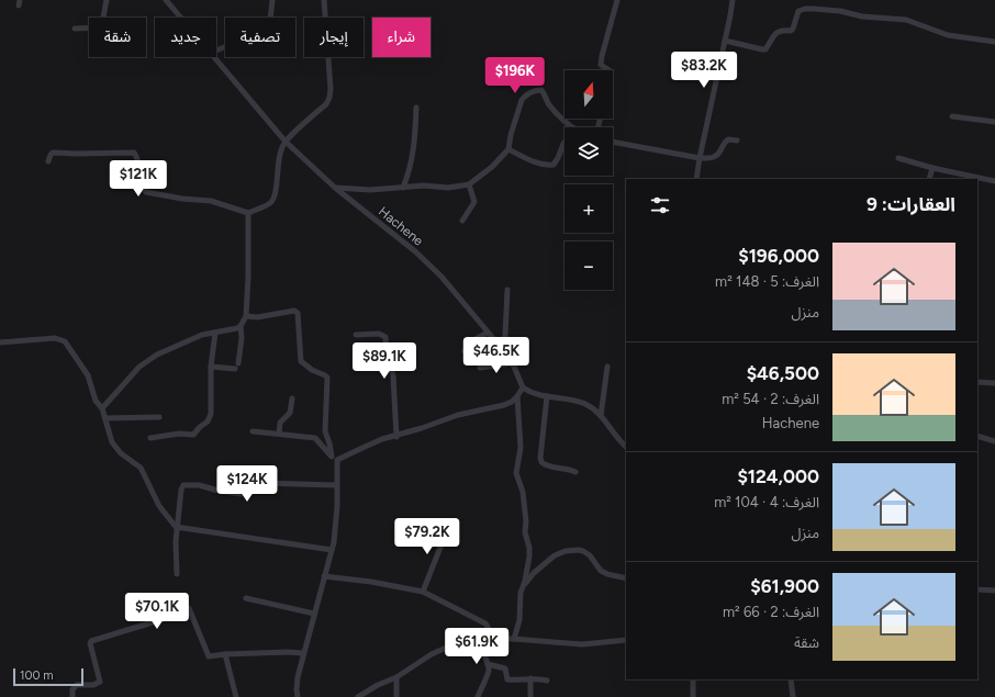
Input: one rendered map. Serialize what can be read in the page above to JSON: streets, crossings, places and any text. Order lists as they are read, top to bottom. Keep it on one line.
{"streets":{"street":["Hachene"]},"scale_bar":"100 m","north":"top","page":{"chip":["شراء","إيجار","تصفية","جديد","شقة"],"price":["$83.2K","$196K","$121K","$46.5K","$89.1K","$124K","$79.2K","$70.1K","$61.9K"],"map_buttons":["+","−"],"heading":"العقارات: 9","list":[{"name":"$196,000","note":"الغرف: 5 · 148 m² · منزل"},{"name":"$46,500","note":"الغرف: 2 · 54 m² · Hachene"},{"name":"$124,000","note":"الغرف: 4 · 104 m² · منزل"},{"name":"$61,900","note":"الغرف: 2 · 66 m² · شقة"}],"scale":"100 m"}}
